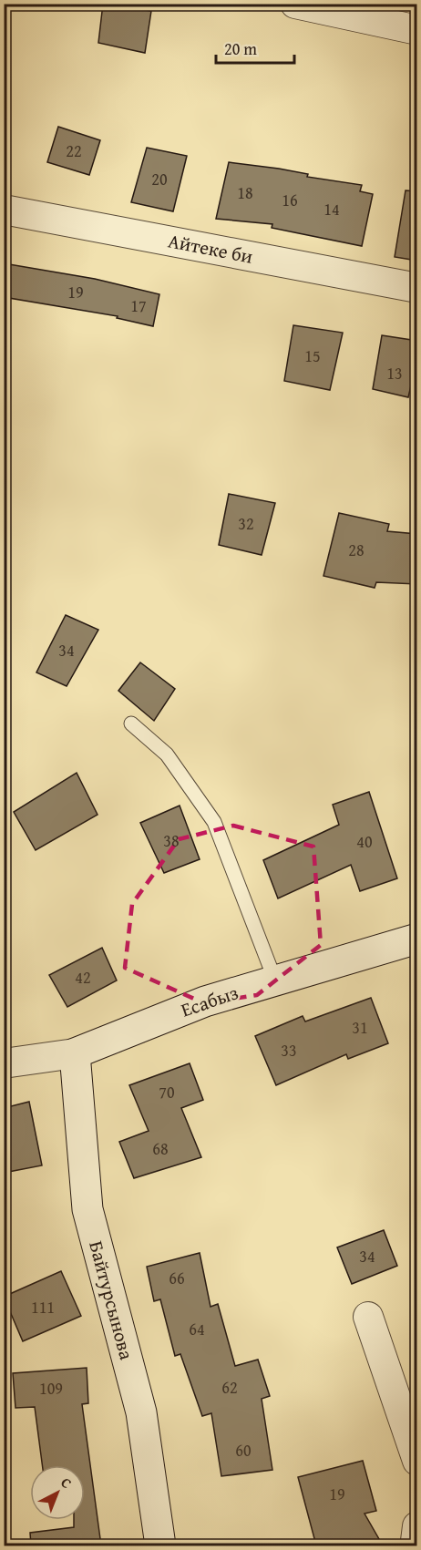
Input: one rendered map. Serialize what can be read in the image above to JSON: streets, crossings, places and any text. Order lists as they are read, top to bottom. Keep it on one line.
{"streets":{"main road":["Есабыз","Байтурсынова"],"street":["Айтеке би"]},"crossings":[["Есабыз","Байтурсынова"]],"house_numbers":["22","20","18","16","14","19","17","15","13","32","28","34","38","40","42","31","33","70","68","34","66","111","64","62","109","60","19"],"scale_bar":"20 m","north":"top right"}
